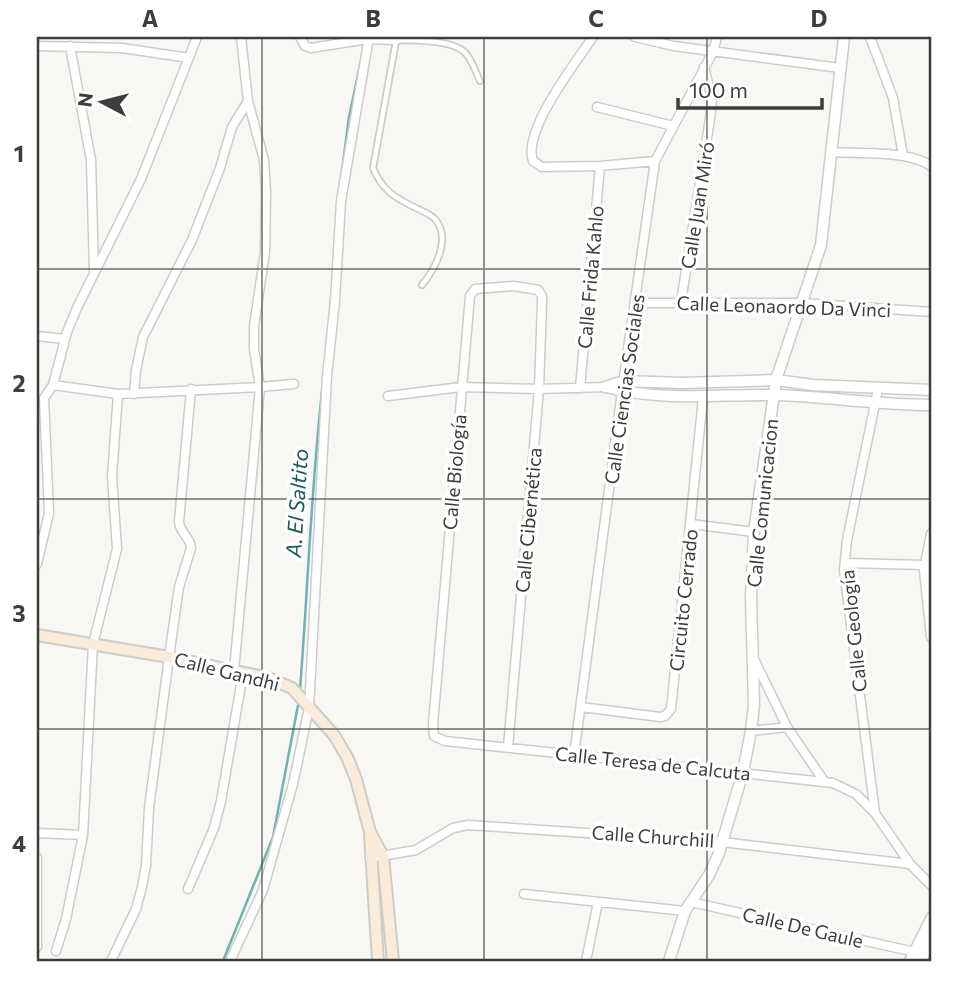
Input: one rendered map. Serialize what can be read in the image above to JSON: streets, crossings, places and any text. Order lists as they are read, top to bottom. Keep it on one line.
{"streets":{"main road":["Calle Gandhi"],"street":["Calle Juan Miró","Calle Frida Kahlo","Calle Leonaordo Da Vinci","Calle Ciencias Sociales","Calle Biología","Calle Comunicacion","Calle Cibernética","Circuito Cerrado","Calle Geología","Calle Teresa de Calcuta","Calle Churchill","Calle De Gaule"]},"crossings":[["Calle Juan Miró","Calle Leonaordo Da Vinci"],["Calle Juan Miró","Calle Ciencias Sociales"],["Calle Leonaordo Da Vinci","Calle Ciencias Sociales"],["Calle Leonaordo Da Vinci","Calle Comunicacion"],["Calle Ciencias Sociales","Circuito Cerrado"],["Calle Ciencias Sociales","Calle Teresa de Calcuta"],["Calle Biología","Calle Cibernética"],["Calle Biología","Calle Teresa de Calcuta"],["Calle Comunicacion","Calle Teresa de Calcuta"],["Calle Comunicacion","Calle Churchill"],["Calle Comunicacion","Calle De Gaule"],["Calle Cibernética","Calle Teresa de Calcuta"],["Calle Geología","Calle Teresa de Calcuta"],["Calle Geología","Calle Churchill"],["Calle Gandhi","Calle Churchill"]],"water":["A. El Saltito"],"scale_bar":"100 m","north":"left","grid":{"columns":["A","B","C","D"],"rows":["1","2","3","4"]}}
